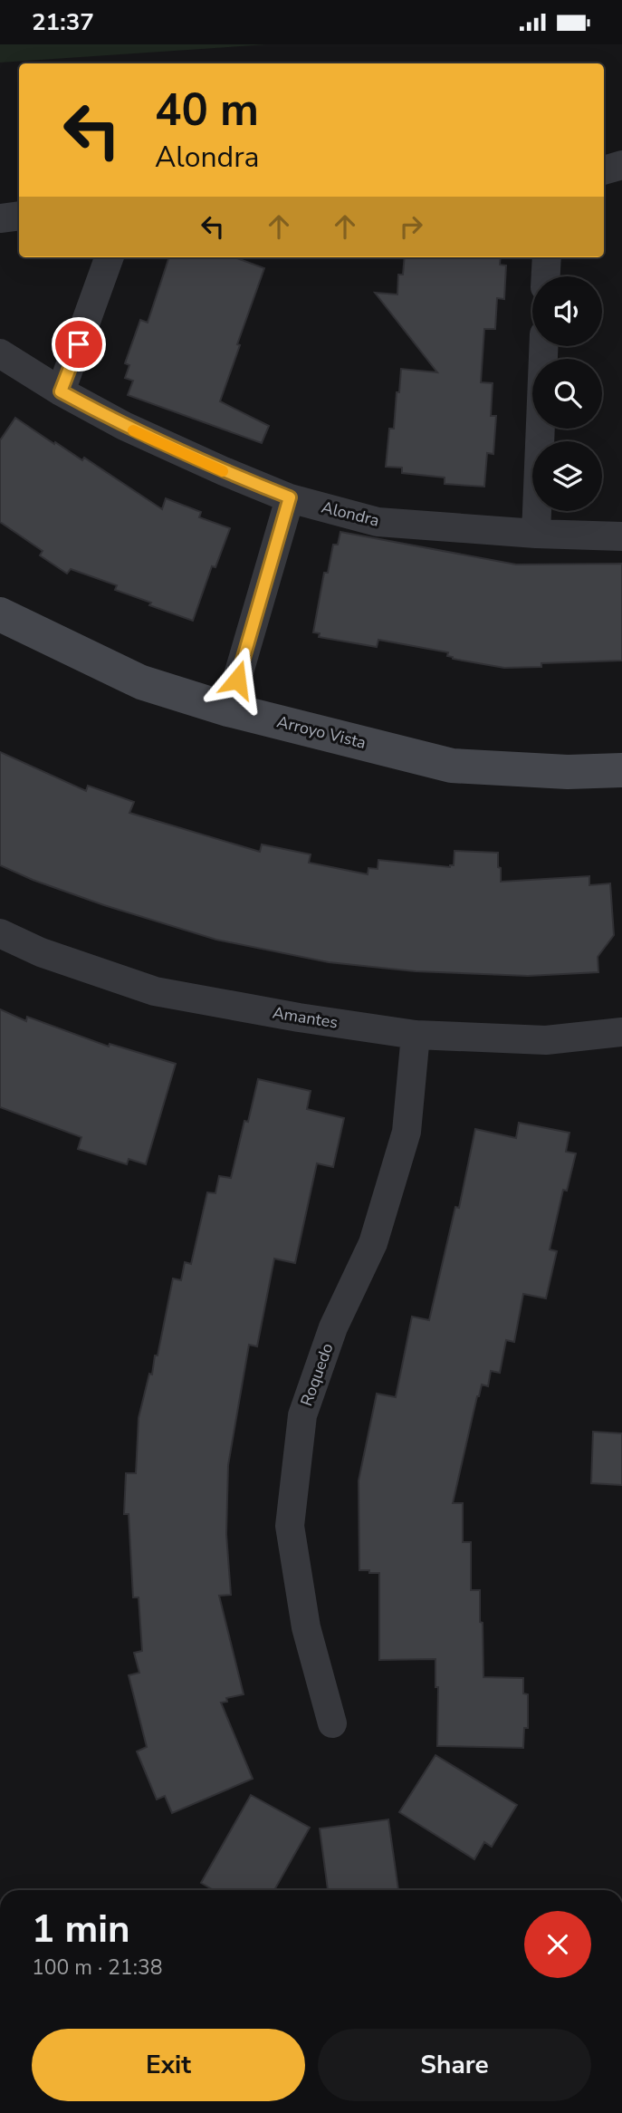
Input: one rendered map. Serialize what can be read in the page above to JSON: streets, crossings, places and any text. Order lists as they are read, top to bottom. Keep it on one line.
{"streets":{"street":["Alondra","Arroyo Vista","Amantes","Roquedo"]},"crossings":[["Amantes","Roquedo"]],"page":{"status":"21:37","turn":["40 m","Alondra"],"heading":["1 min","100 m · 21:38"],"buttons":["Exit","Share"]}}
